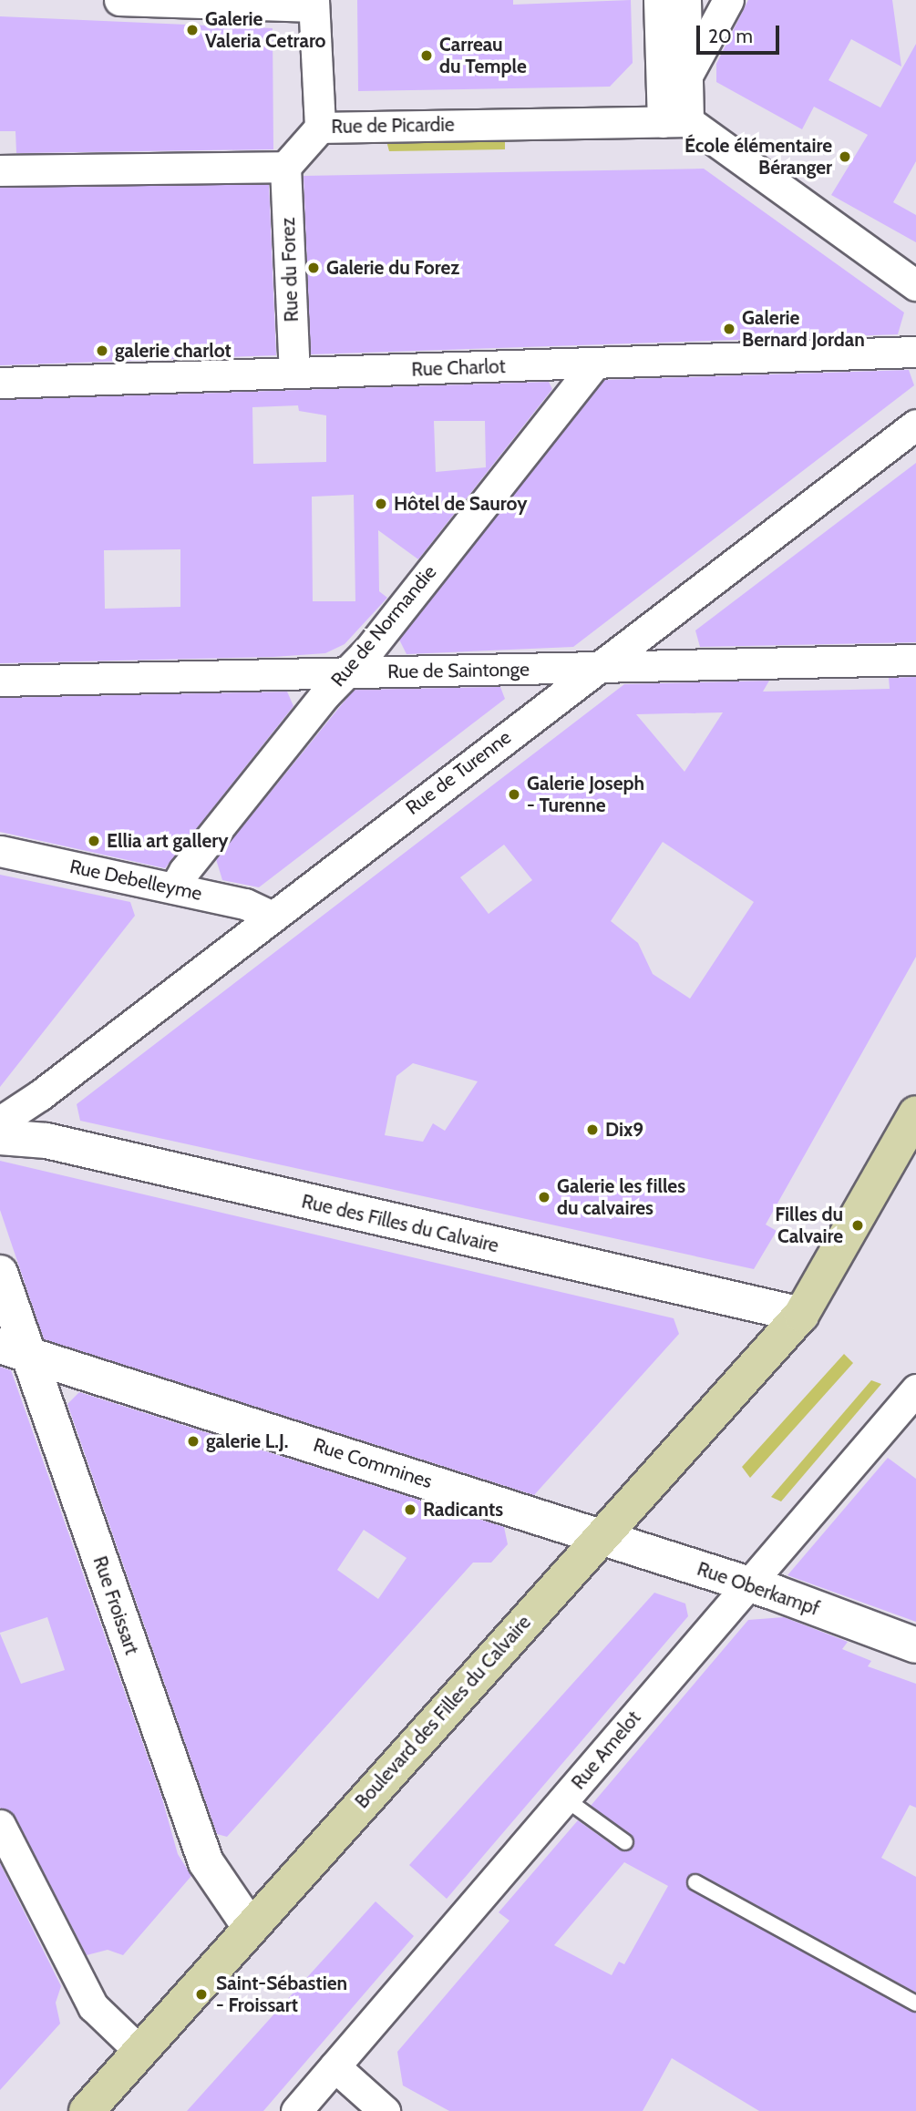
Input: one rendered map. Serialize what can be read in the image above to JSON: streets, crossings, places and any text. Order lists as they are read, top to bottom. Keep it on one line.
{"streets":{"main road":["Boulevard des Filles du Calvaire"],"street":["Rue de Picardie","Rue du Forez","Rue Charlot","Rue de Normandie","Rue de Saintonge","Rue de Turenne","Rue Debelleyme","Rue des Filles du Calvaire","Rue Commines","Rue Oberkampf","Rue Froissart","Rue Amelot"]},"crossings":[["Rue de Picardie","Rue du Forez"],["Rue du Forez","Rue Charlot"],["Rue Charlot","Rue de Normandie"],["Rue de Normandie","Rue de Saintonge"],["Rue de Normandie","Rue Debelleyme"],["Rue de Saintonge","Rue de Turenne"],["Rue de Turenne","Rue Debelleyme"],["Rue des Filles du Calvaire","Boulevard des Filles du Calvaire"],["Rue Commines","Rue Oberkampf"],["Rue Commines","Rue Froissart"],["Rue Commines","Boulevard des Filles du Calvaire"],["Rue Oberkampf","Boulevard des Filles du Calvaire"],["Rue Oberkampf","Rue Amelot"],["Rue Froissart","Boulevard des Filles du Calvaire"]],"places":["Galerie Valeria Cetraro","Carreau du Temple","École élémentaire Béranger","Galerie du Forez","Galerie Bernard Jordan","galerie charlot","Hôtel de Sauroy","Galerie Joseph - Turenne","Ellia art gallery","Dix9","Galerie les filles du calvaires","Filles du Calvaire","galerie L.J.","Radicants","Saint-Sébastien - Froissart"],"scale_bar":"20 m"}
